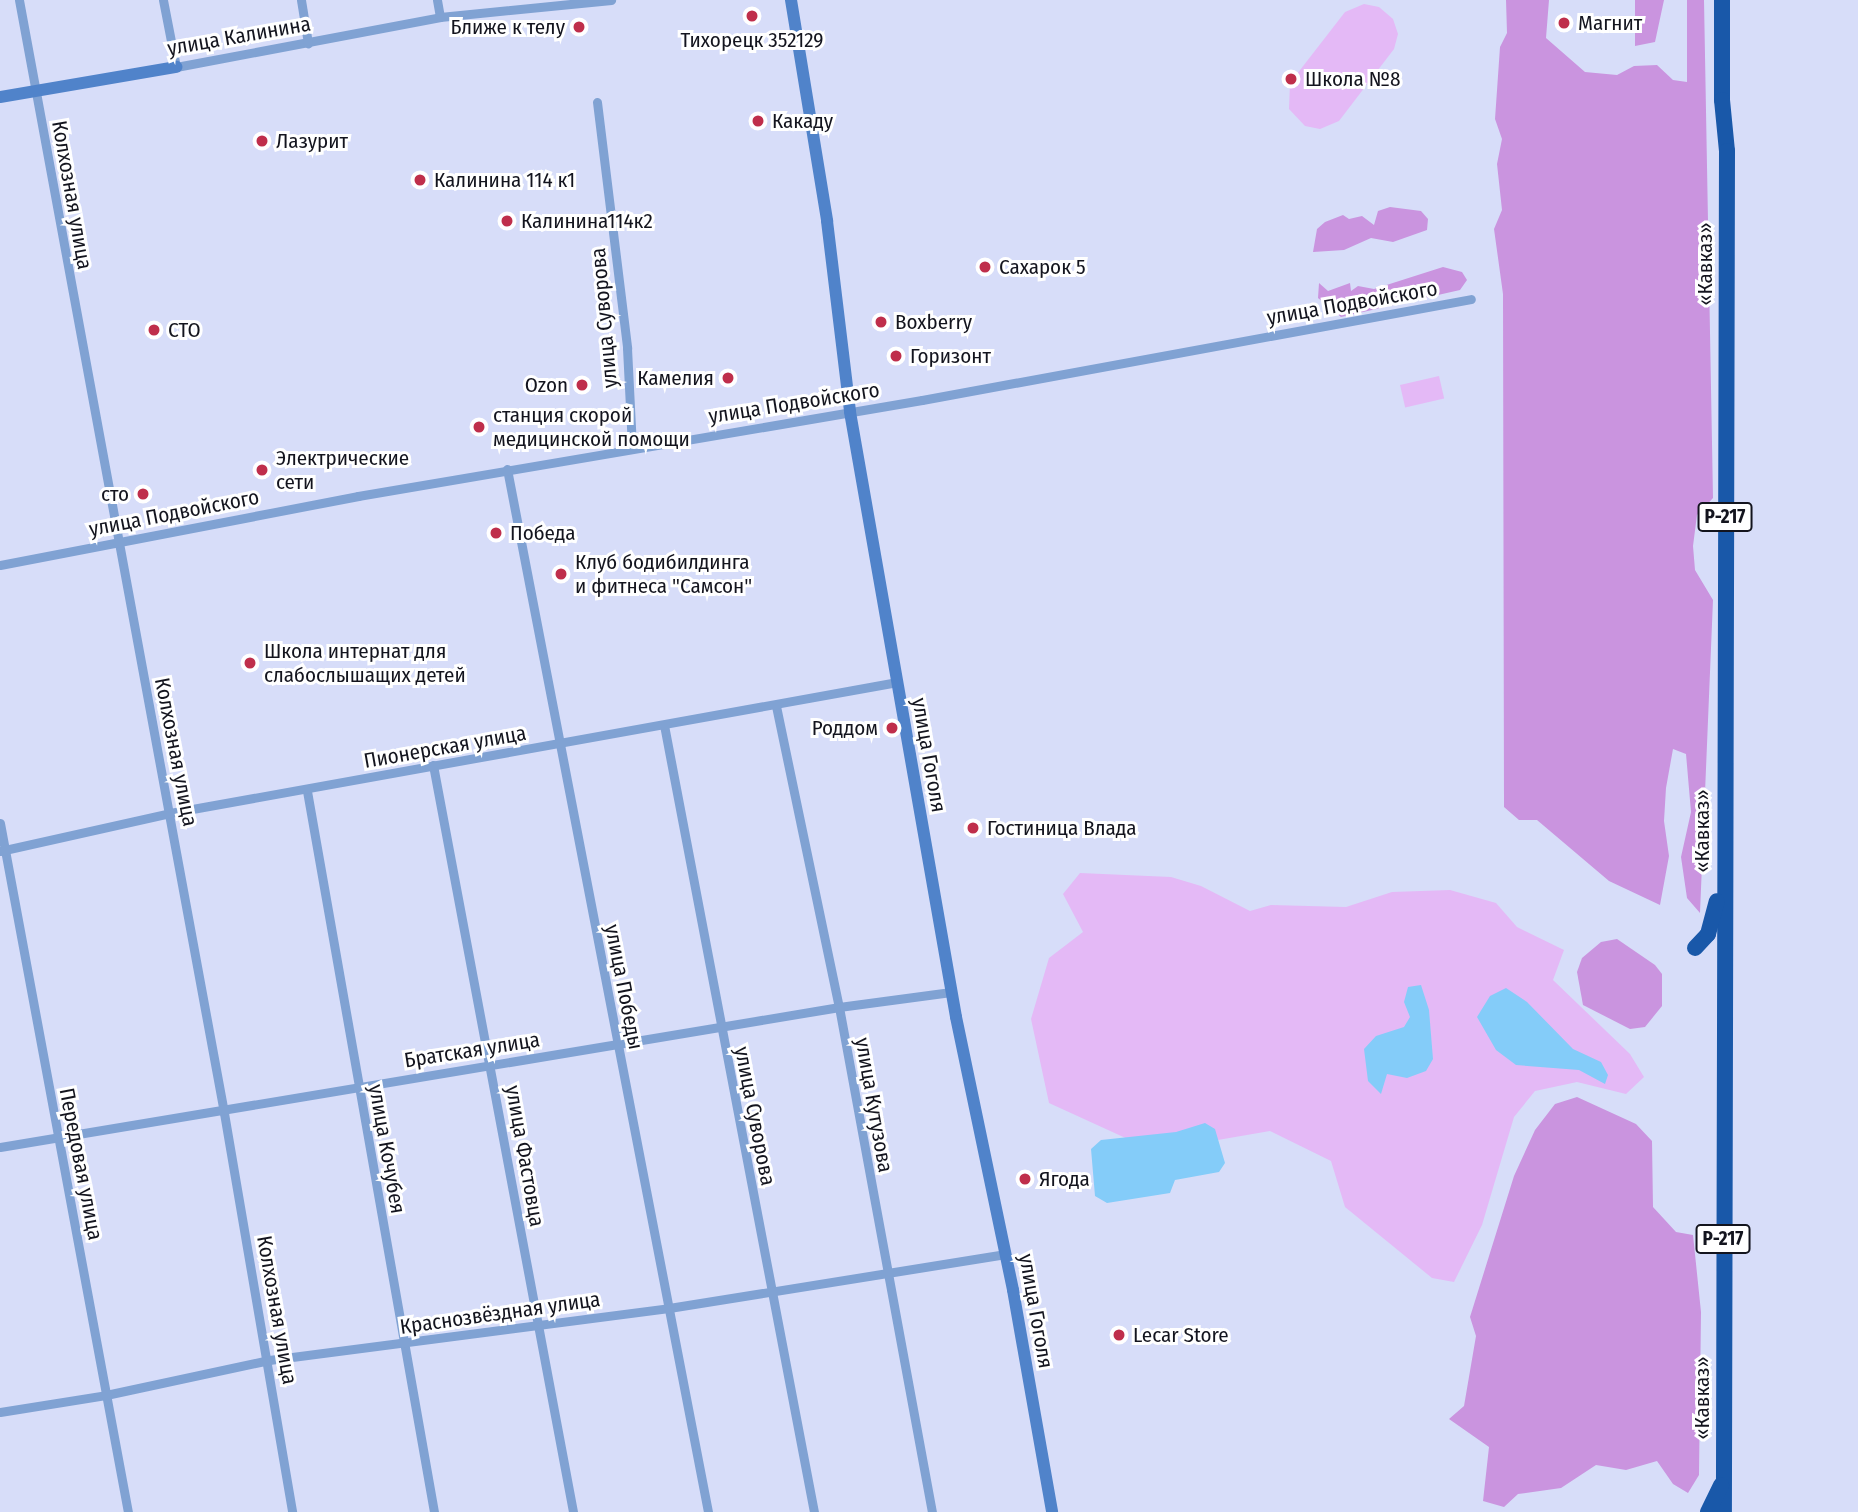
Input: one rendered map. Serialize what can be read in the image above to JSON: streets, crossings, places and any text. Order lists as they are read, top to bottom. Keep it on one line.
{"streets":{"highway":["«Кавказ»","Р-217"],"main road":["улица Калинина","улица Гоголя"],"street":["Колхозная улица","улица Подвойского","улица Суворова","Пионерская улица","улица Победы","Братская улица","улица Кутузова","улица Кочубея","улица Фастовца","Передовая улица","Краснозвёздная улица"]},"crossings":[["улица Калинина","Колхозная улица"],["Колхозная улица","улица Подвойского"],["Колхозная улица","Пионерская улица"],["Колхозная улица","Братская улица"],["Колхозная улица","Краснозвёздная улица"],["улица Подвойского","улица Суворова"],["улица Подвойского","улица Гоголя"],["улица Подвойского","улица Победы"],["улица Суворова","Пионерская улица"],["улица Суворова","Братская улица"],["улица Суворова","Краснозвёздная улица"],["Пионерская улица","улица Гоголя"],["Пионерская улица","улица Победы"],["Пионерская улица","улица Кутузова"],["Пионерская улица","улица Кочубея"],["Пионерская улица","улица Фастовца"],["Пионерская улица","Передовая улица"],["улица Гоголя","Братская улица"],["улица Гоголя","Краснозвёздная улица"],["улица Победы","Братская улица"],["улица Победы","Краснозвёздная улица"],["Братская улица","улица Кутузова"],["Братская улица","улица Кочубея"],["Братская улица","улица Фастовца"],["Братская улица","Передовая улица"],["улица Кутузова","Краснозвёздная улица"],["улица Кочубея","Краснозвёздная улица"],["улица Фастовца","Краснозвёздная улица"],["Передовая улица","Краснозвёздная улица"]],"places":["Тихорецк 352129","Магнит","Ближе к телу","Школа №8","Какаду","Лазурит","Калинина 114 к1","Калинина114к2","Сахарок 5","Boxberry","СТО","Горизонт","Камелия","Ozon","станция скорой медицинской помощи","Электрические сети","сто","Победа","Клуб бодибилдинга и фитнеса \"Самсон\"","Школа интернат для слабослышащих детей","Роддом","Гостиница Влада","Ягода","Lecar Store"]}
